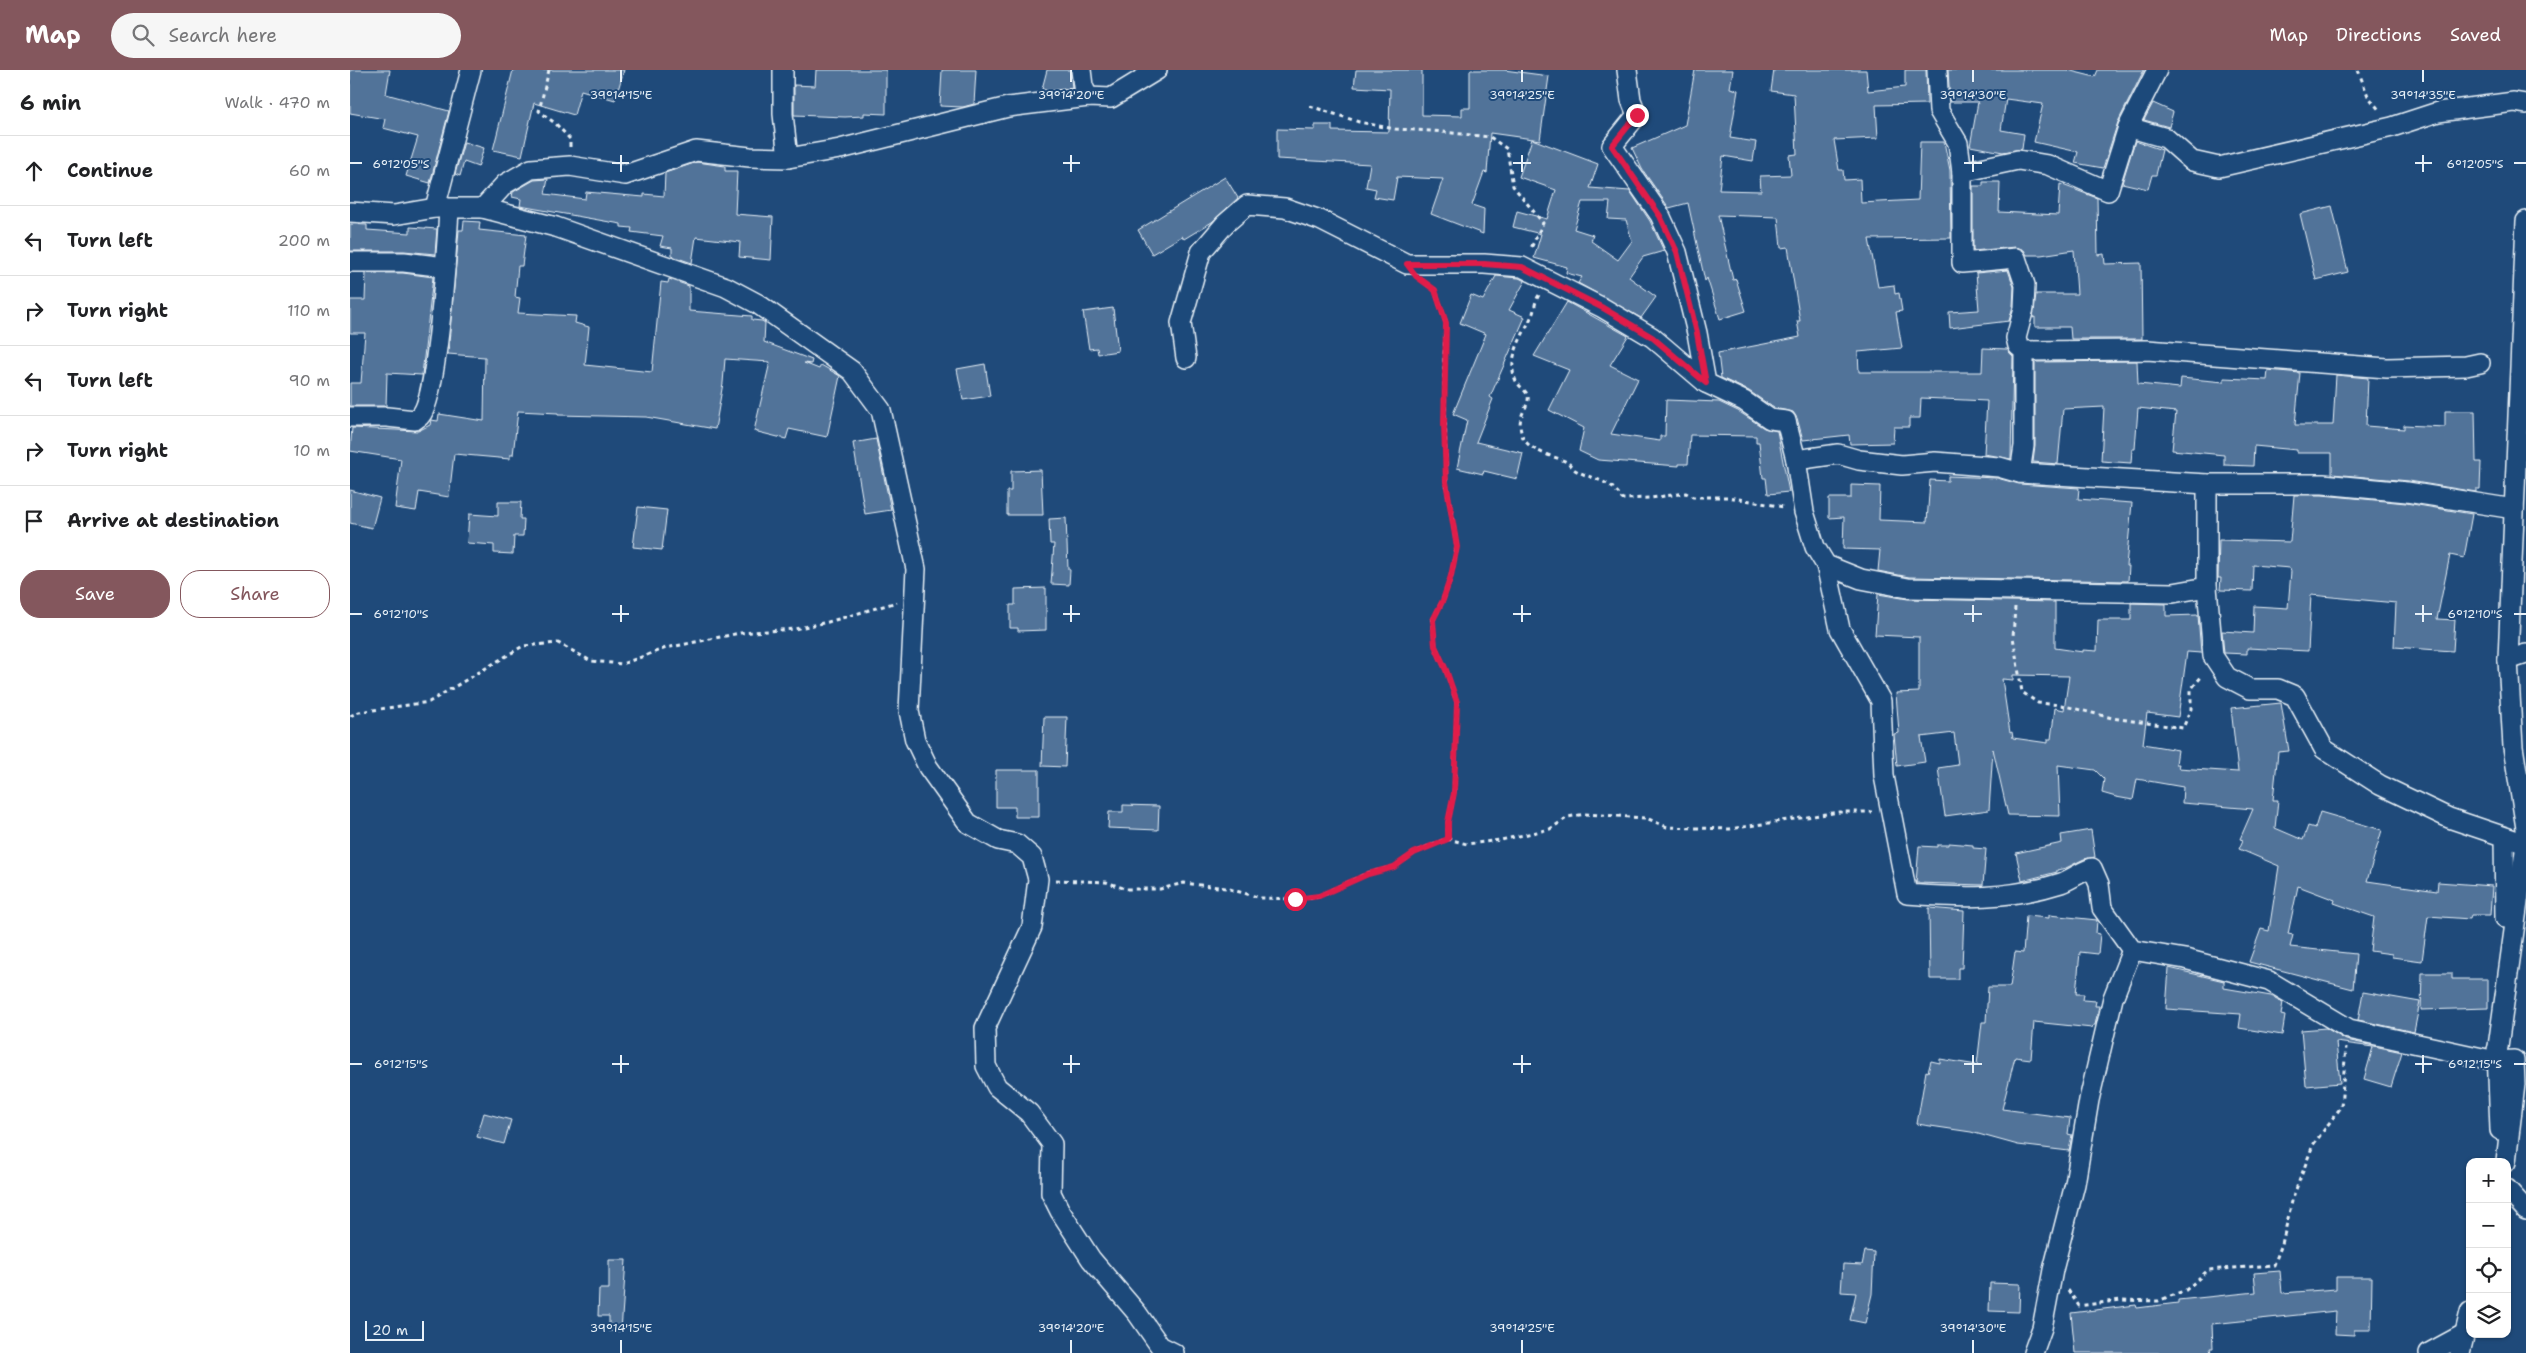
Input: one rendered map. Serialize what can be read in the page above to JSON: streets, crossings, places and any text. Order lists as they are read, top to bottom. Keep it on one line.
{"scale_bar":"20 m","page":{"header":"Map","search":"Search here","nav":["Map","Directions","Saved"],"heading":["6 min","Walk · 470 m"],"list":[["Continue","60 m"],["Turn left","200 m"],["Turn right","110 m"],["Turn left","90 m"],["Turn right","10 m"],"Arrive at destination"],"buttons":["Save","Share"],"map_buttons":["+","−"],"scale":"20 m"},"coordinates":["39°14'15\"E","39°14'20\"E","39°14'25\"E","39°14'30\"E","39°14'35\"E","6°12'05\"S","6°12'10\"S","6°12'15\"S"]}
